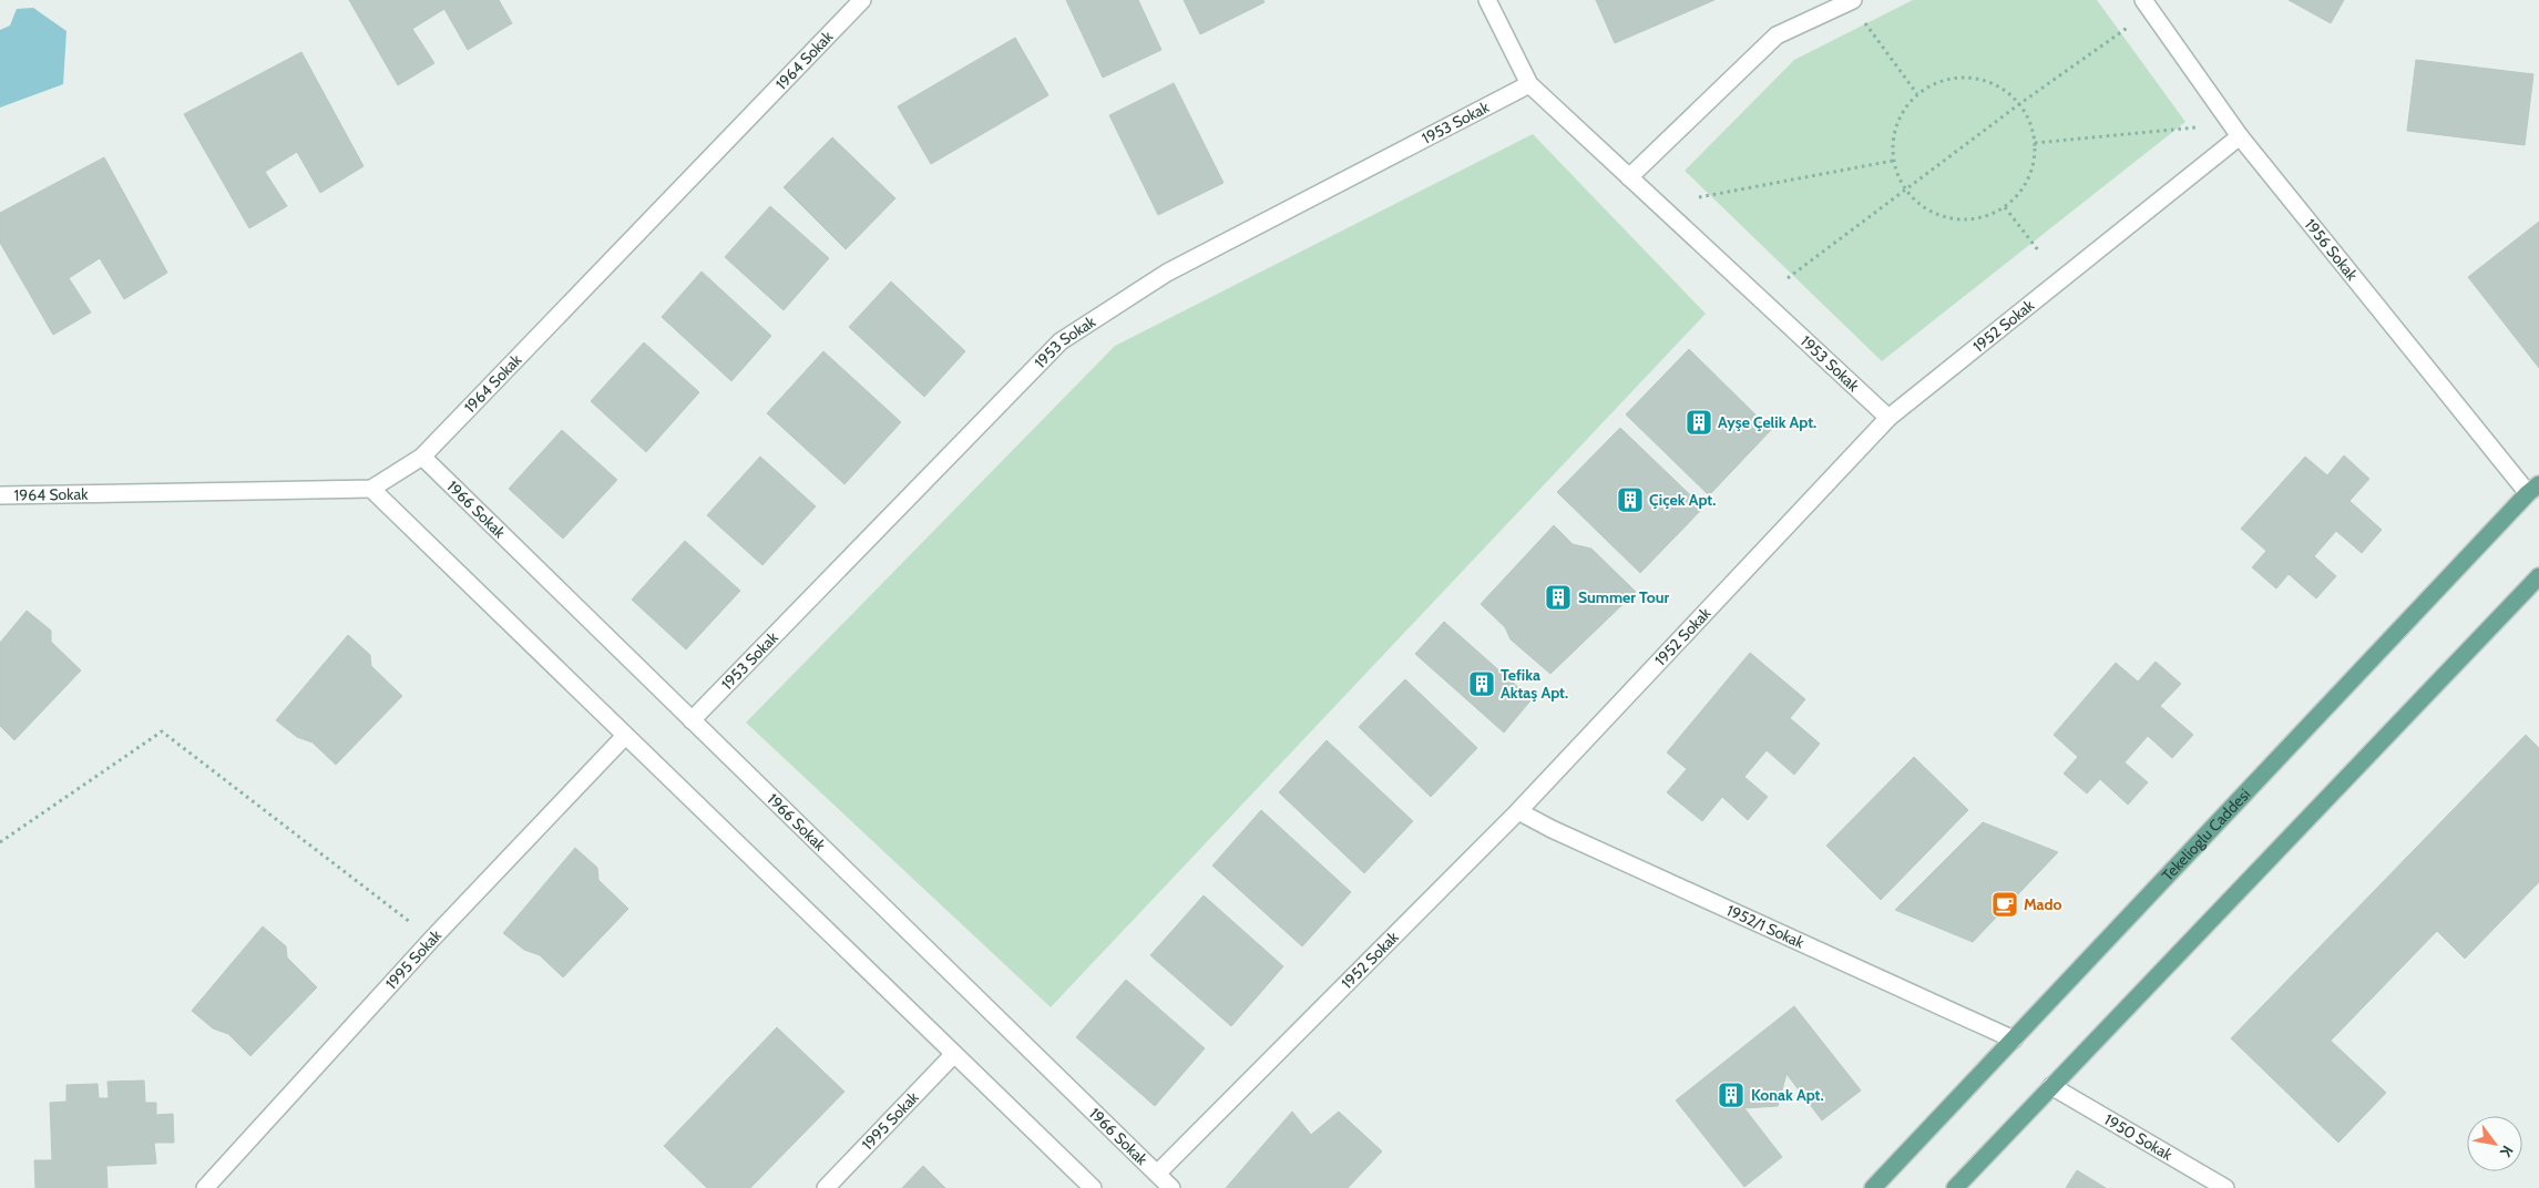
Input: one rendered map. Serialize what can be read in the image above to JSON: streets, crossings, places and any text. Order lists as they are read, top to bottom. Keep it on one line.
{"streets":{"main road":["Tekelioglu Caddesi"],"street":["1964 Sokak","1953 Sokak","1956 Sokak","1952 Sokak","1966 Sokak","1952/1 Sokak","1995 Sokak","1950 Sokak"]},"crossings":[["1964 Sokak","1966 Sokak"],["1953 Sokak","1952 Sokak"],["1953 Sokak","1966 Sokak"],["1956 Sokak","1952 Sokak"],["1956 Sokak","Tekelioglu Caddesi"],["1952 Sokak","1966 Sokak"],["1952 Sokak","1952/1 Sokak"],["Tekelioglu Caddesi","1952/1 Sokak"]],"places":{"building":["Ayşe Çelik Apt.","Çiçek Apt.","Summer Tour","Tefika Aktaş Apt.","Konak Apt."],"cafe":["Mado"]},"north":"bottom right"}
